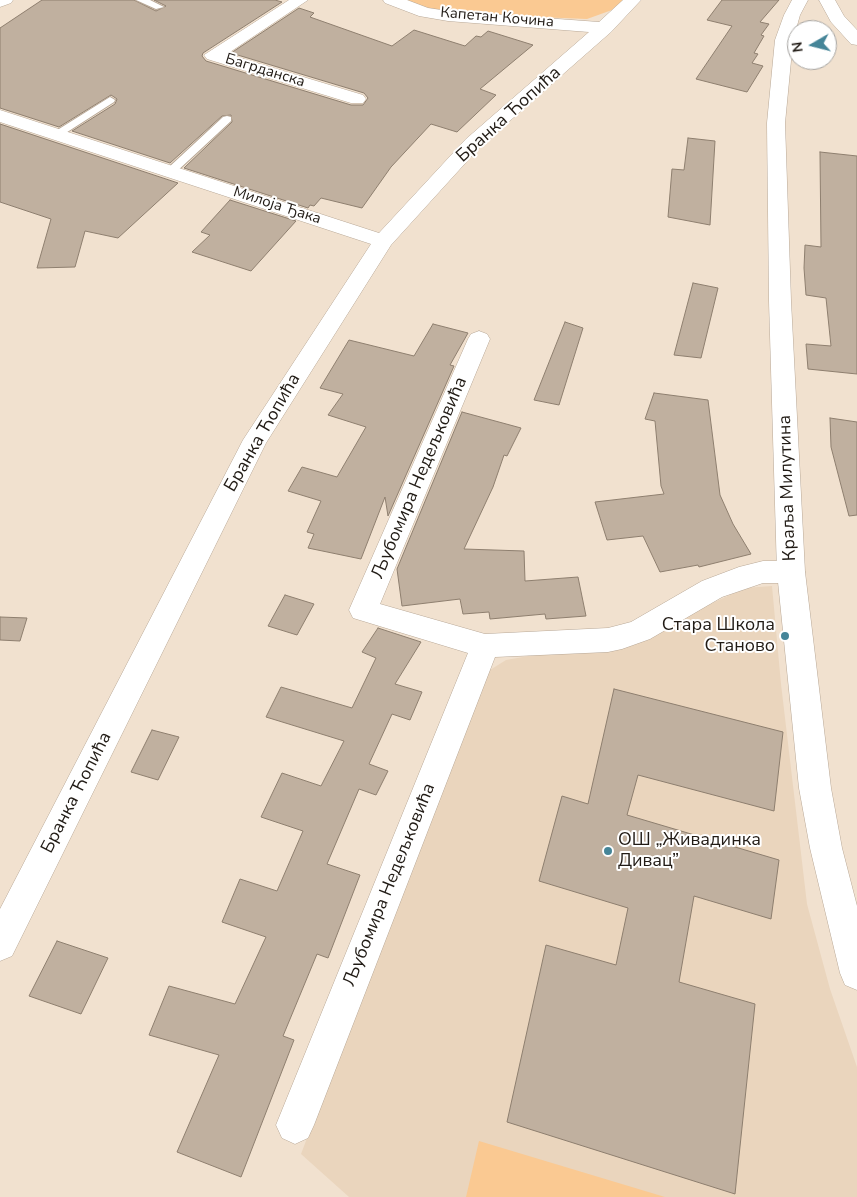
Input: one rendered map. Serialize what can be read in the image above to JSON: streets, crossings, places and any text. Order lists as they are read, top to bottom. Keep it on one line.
{"streets":{"street":["Капетан Кочина","Багрданска","Бранка Ћопића","Милоја Ђака","Љубомира Недељковића","Краља Милутина"]},"crossings":[["Капетан Кочина","Бранка Ћопића"],["Бранка Ћопића","Милоја Ђака"],["Љубомира Недељковића","Краља Милутина"]],"places":["Стара Школа Станово","ОШ „Живадинка Дивац”"],"north":"left"}
